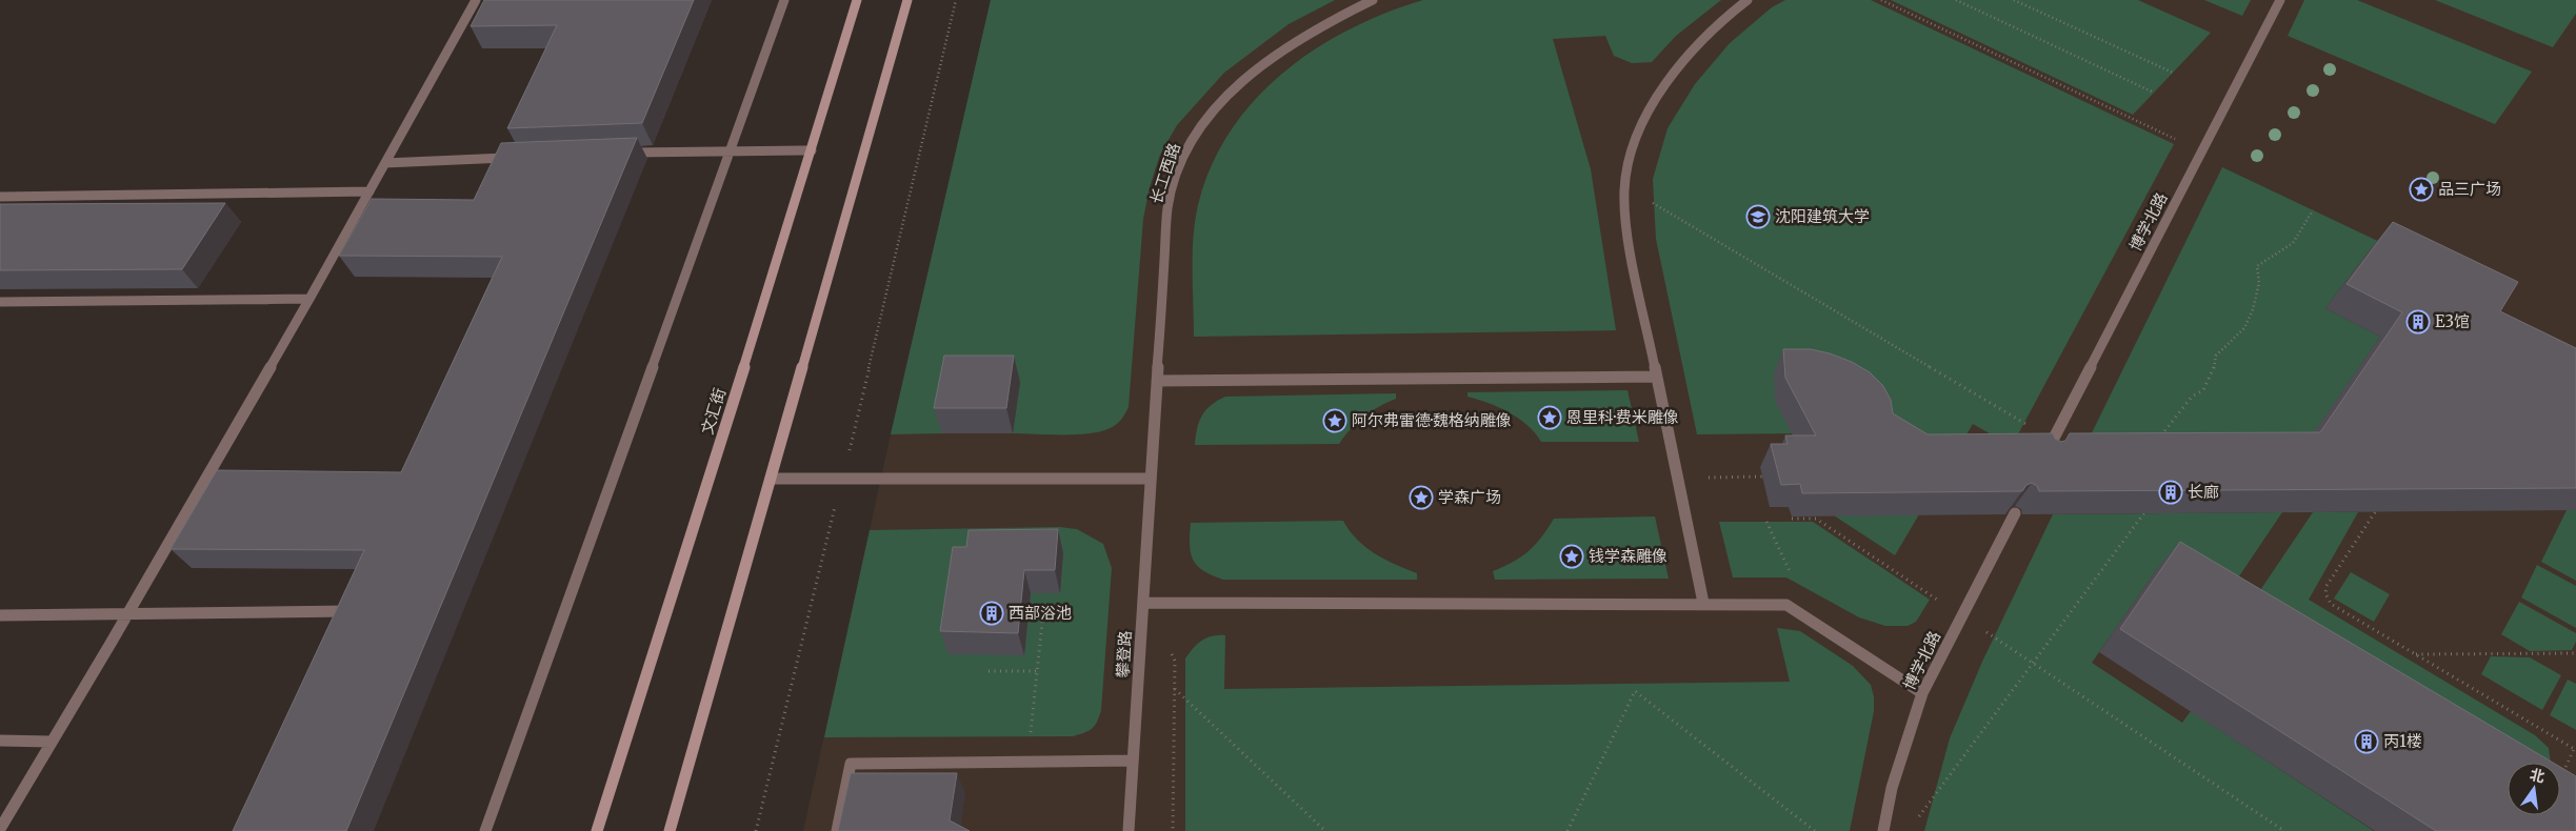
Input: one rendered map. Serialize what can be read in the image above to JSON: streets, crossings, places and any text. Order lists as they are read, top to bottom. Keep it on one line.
{"streets":{"street":["文汇街"],"lane":["长工西路","博学北路","攀登路"]},"crossings":[["长工西路","攀登路"]],"places":{"place":["品三广场","恩里科·费米雕像","阿尔弗雷德·魏格纳雕像","学森广场","钱学森雕像"],"school or university":["沈阳建筑大学"],"building":["E3馆","长廊","西部浴池","丙1楼"]},"north":"top"}
